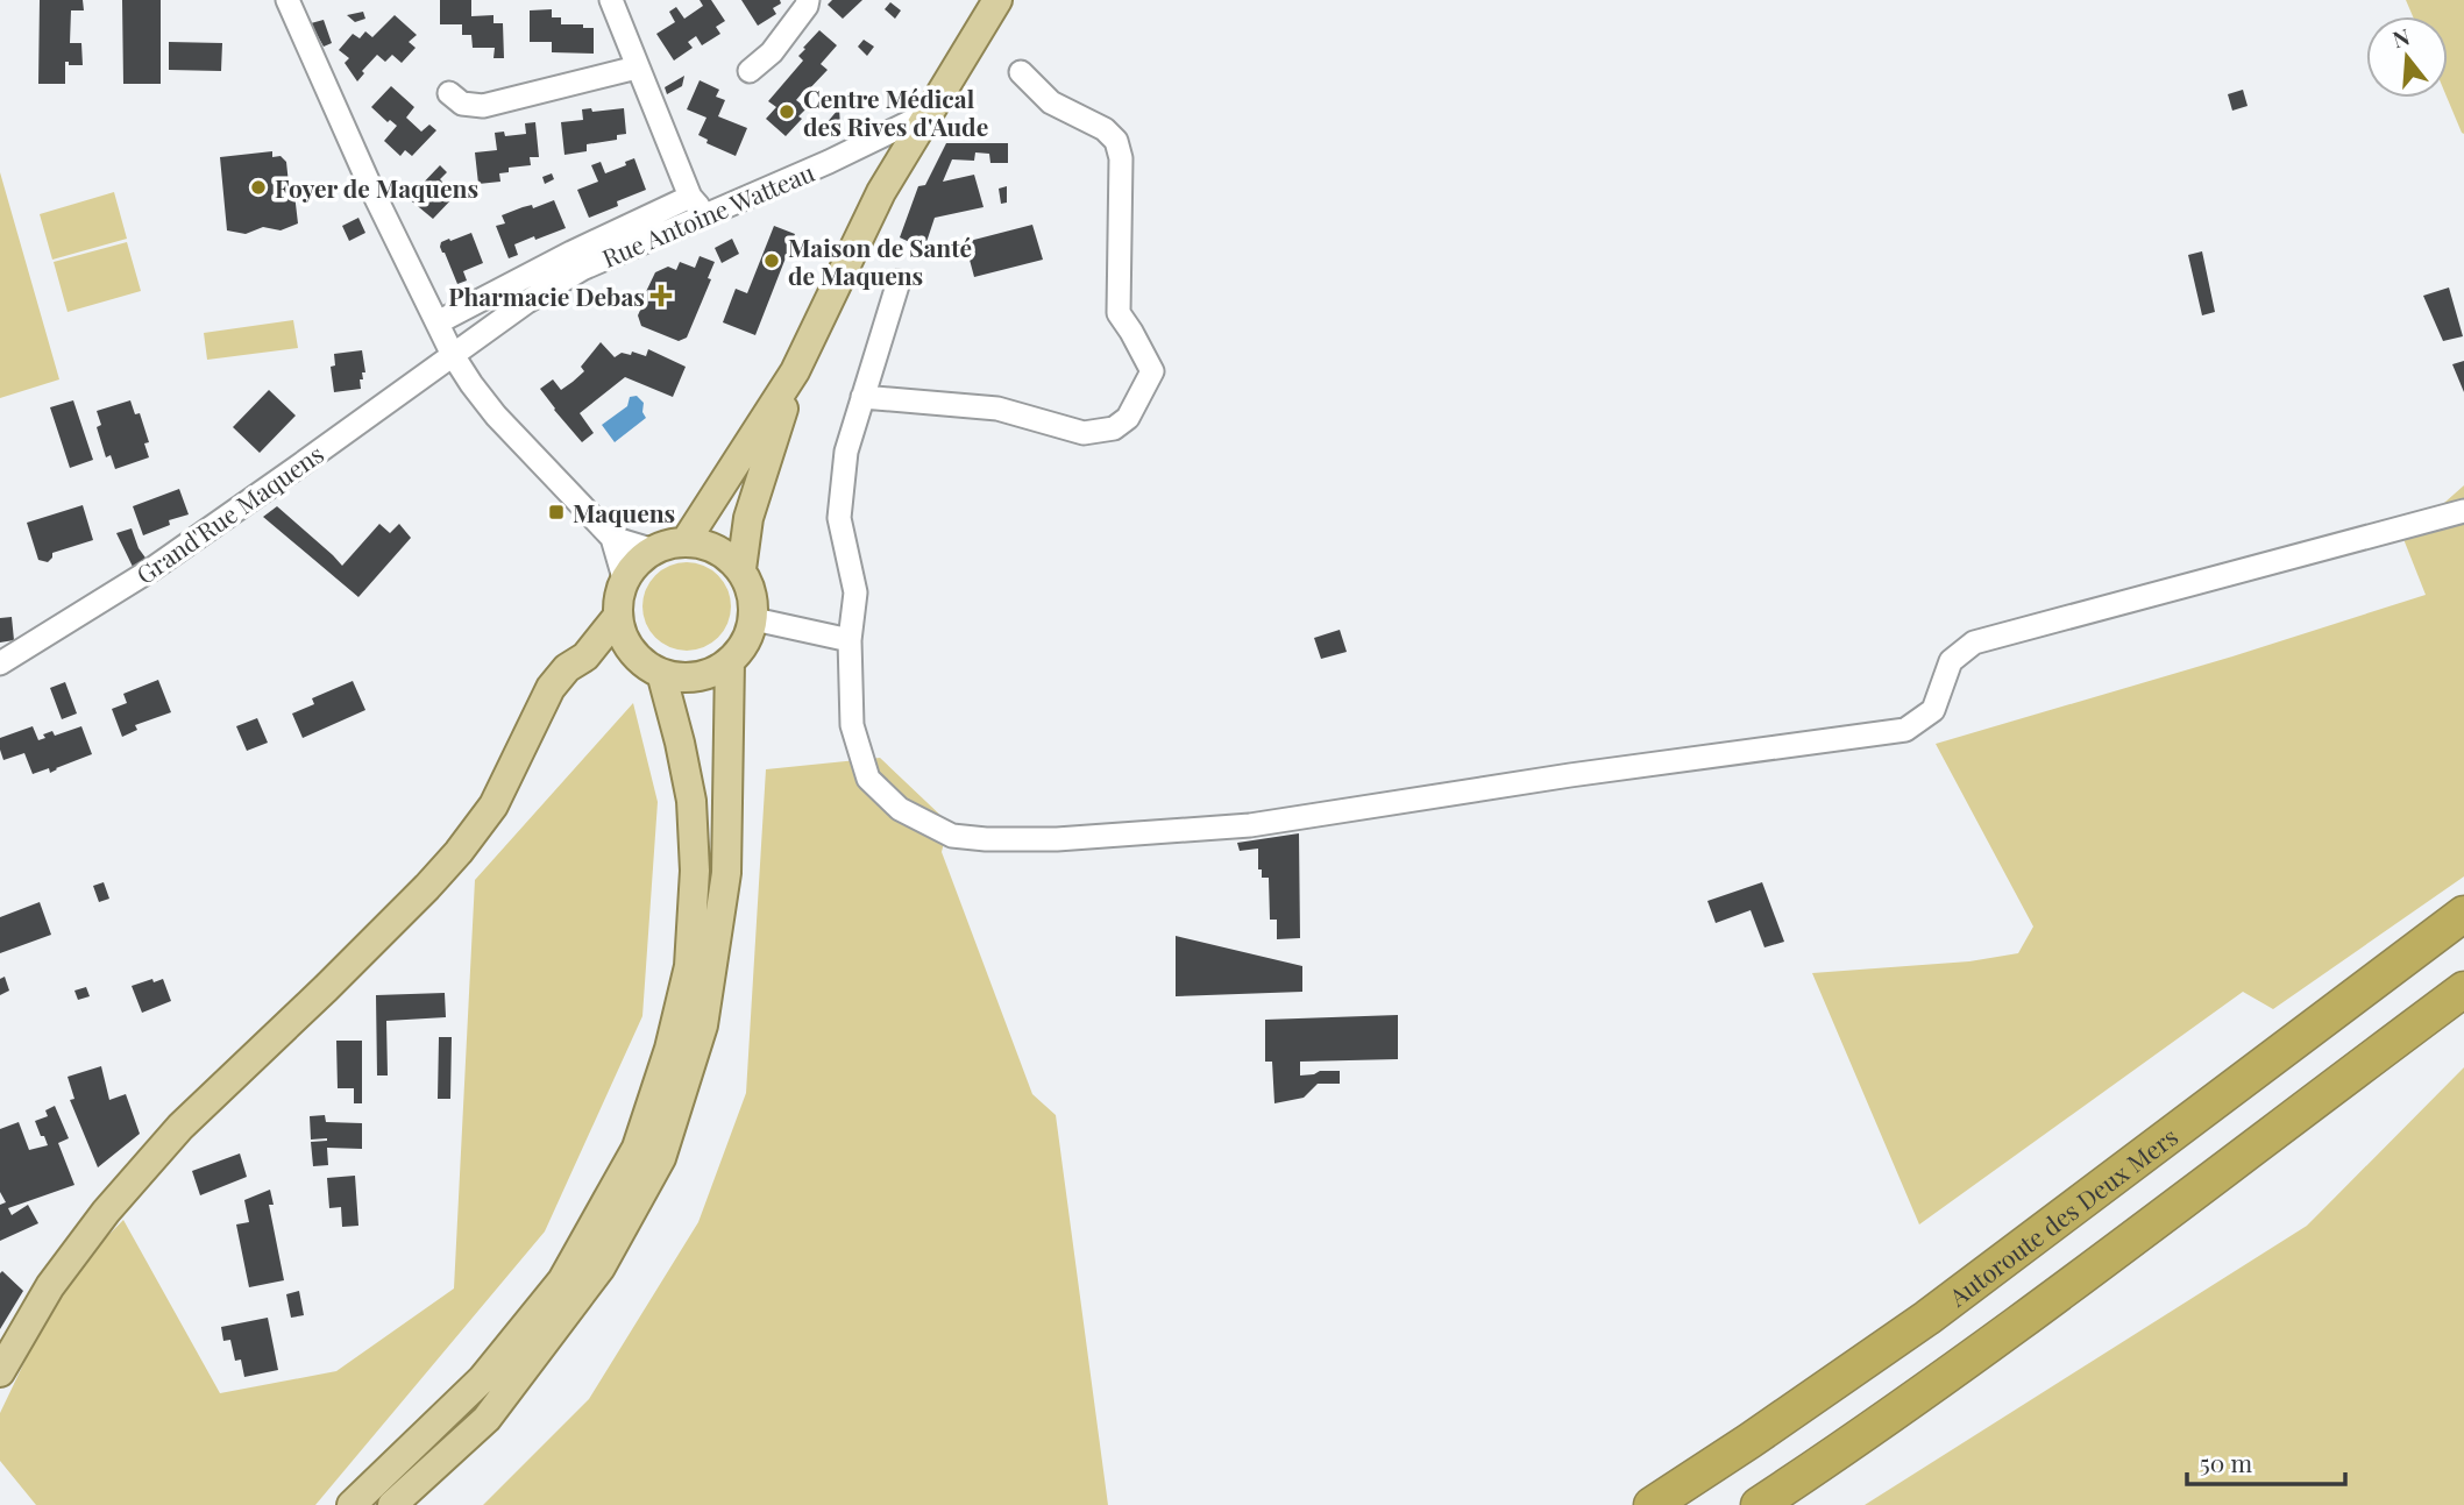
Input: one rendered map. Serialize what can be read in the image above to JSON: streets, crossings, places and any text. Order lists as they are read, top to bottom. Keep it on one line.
{"streets":{"highway":["Autoroute des Deux Mers"],"street":["Rue Antoine Watteau","Grand'Rue Maquens"]},"crossings":[["Rue Antoine Watteau","Grand'Rue Maquens"]],"places":{"other":["Centre Médical des Rives d'Aude","Foyer de Maquens","Maison de Santé de Maquens"],"health":["Pharmacie Debas"],"transit":["Maquens"]},"scale_bar":"50 m","north":"top"}
